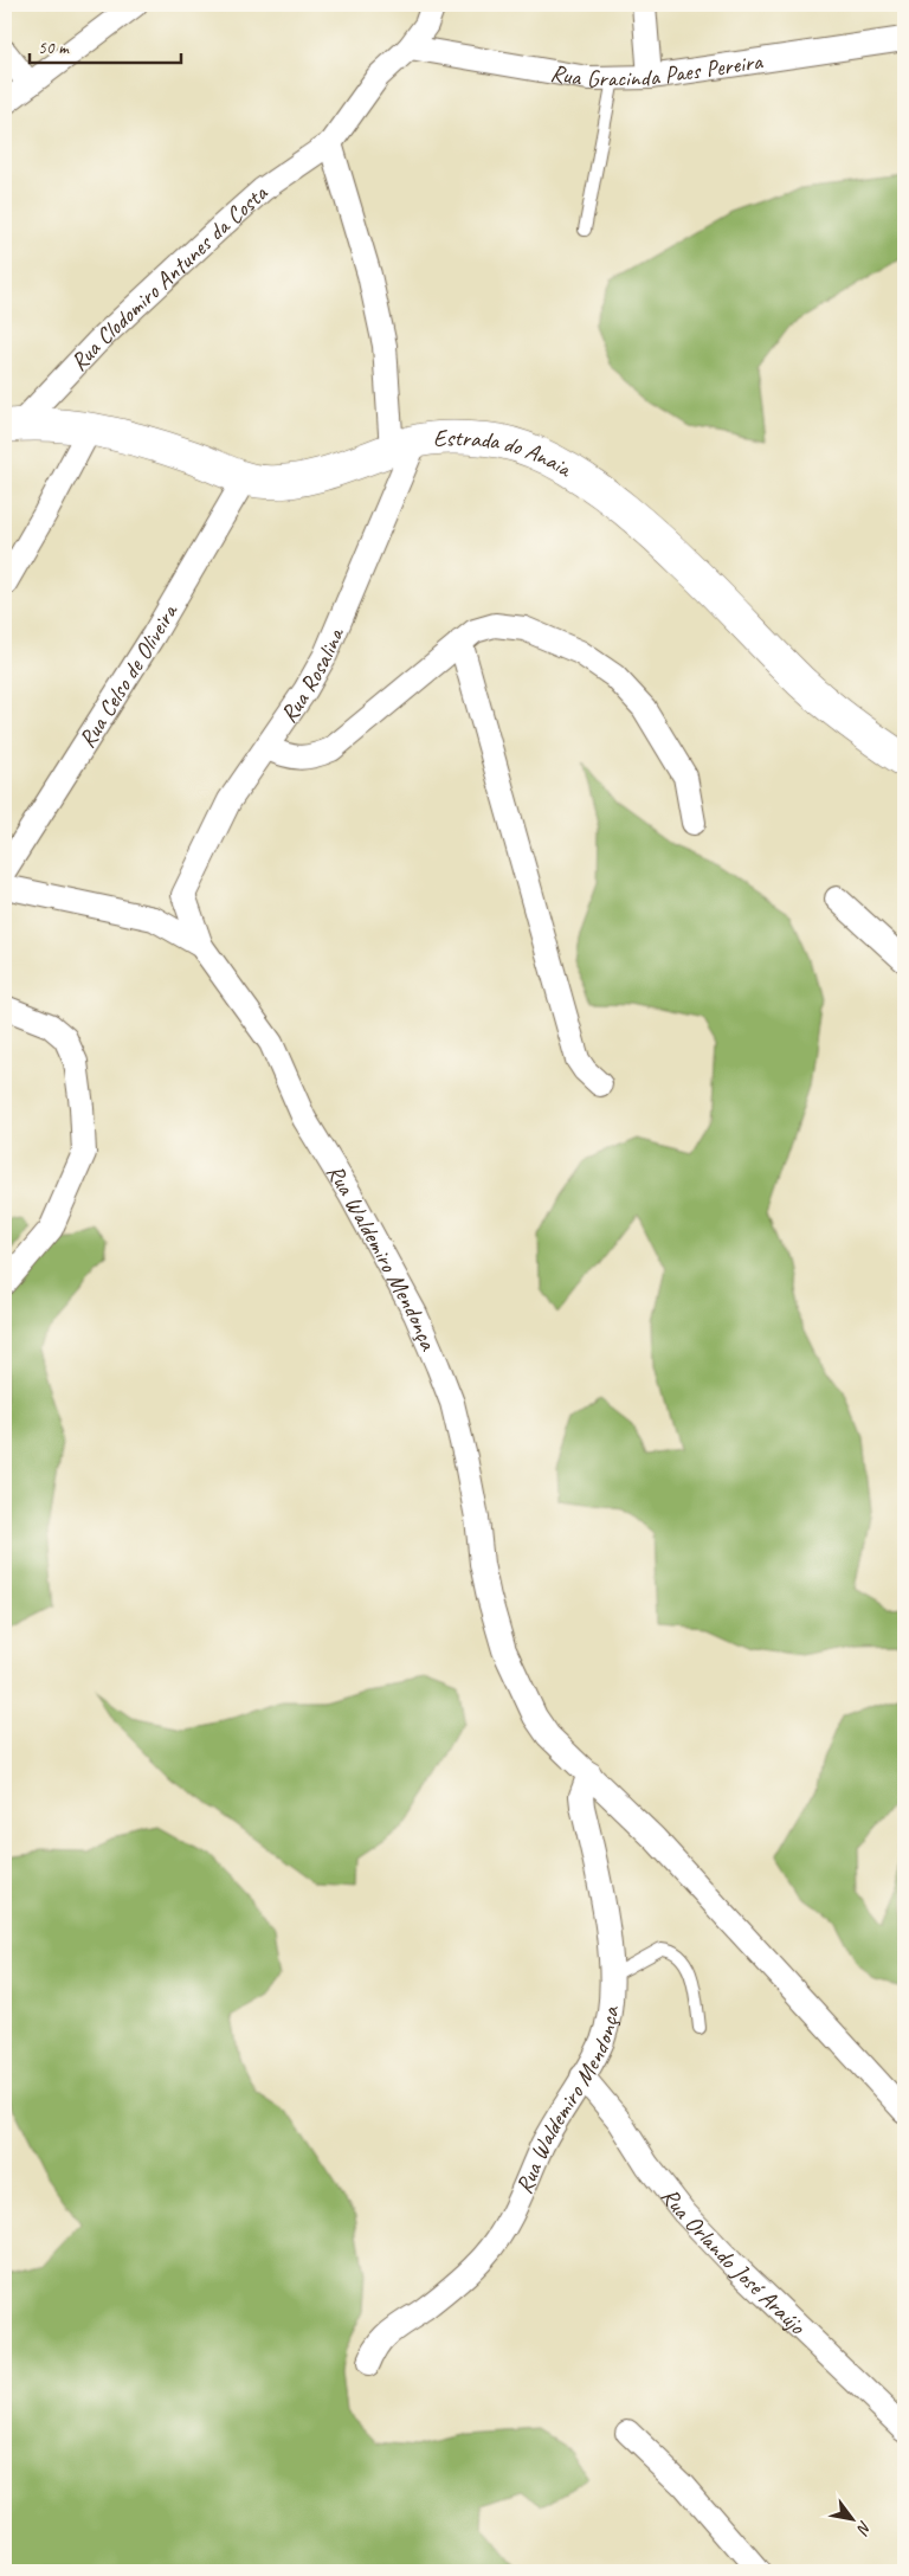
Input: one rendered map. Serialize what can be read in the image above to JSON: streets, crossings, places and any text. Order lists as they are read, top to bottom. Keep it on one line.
{"streets":{"street":["Rua Gracinda Paes Pereira","Rua Clodomiro Antunes da Costa","Estrada do Anaia","Rua Rosalina","Rua Celso de Oliveira","Rua Waldemiro Mendonça","Rua Orlando José Araújo"]},"crossings":[["Rua Gracinda Paes Pereira","Rua Clodomiro Antunes da Costa"],["Rua Clodomiro Antunes da Costa","Estrada do Anaia"],["Estrada do Anaia","Rua Rosalina"],["Estrada do Anaia","Rua Celso de Oliveira"],["Rua Rosalina","Rua Waldemiro Mendonça"],["Rua Waldemiro Mendonça","Rua Orlando José Araújo"]],"scale_bar":"50 m","north":"bottom right"}
